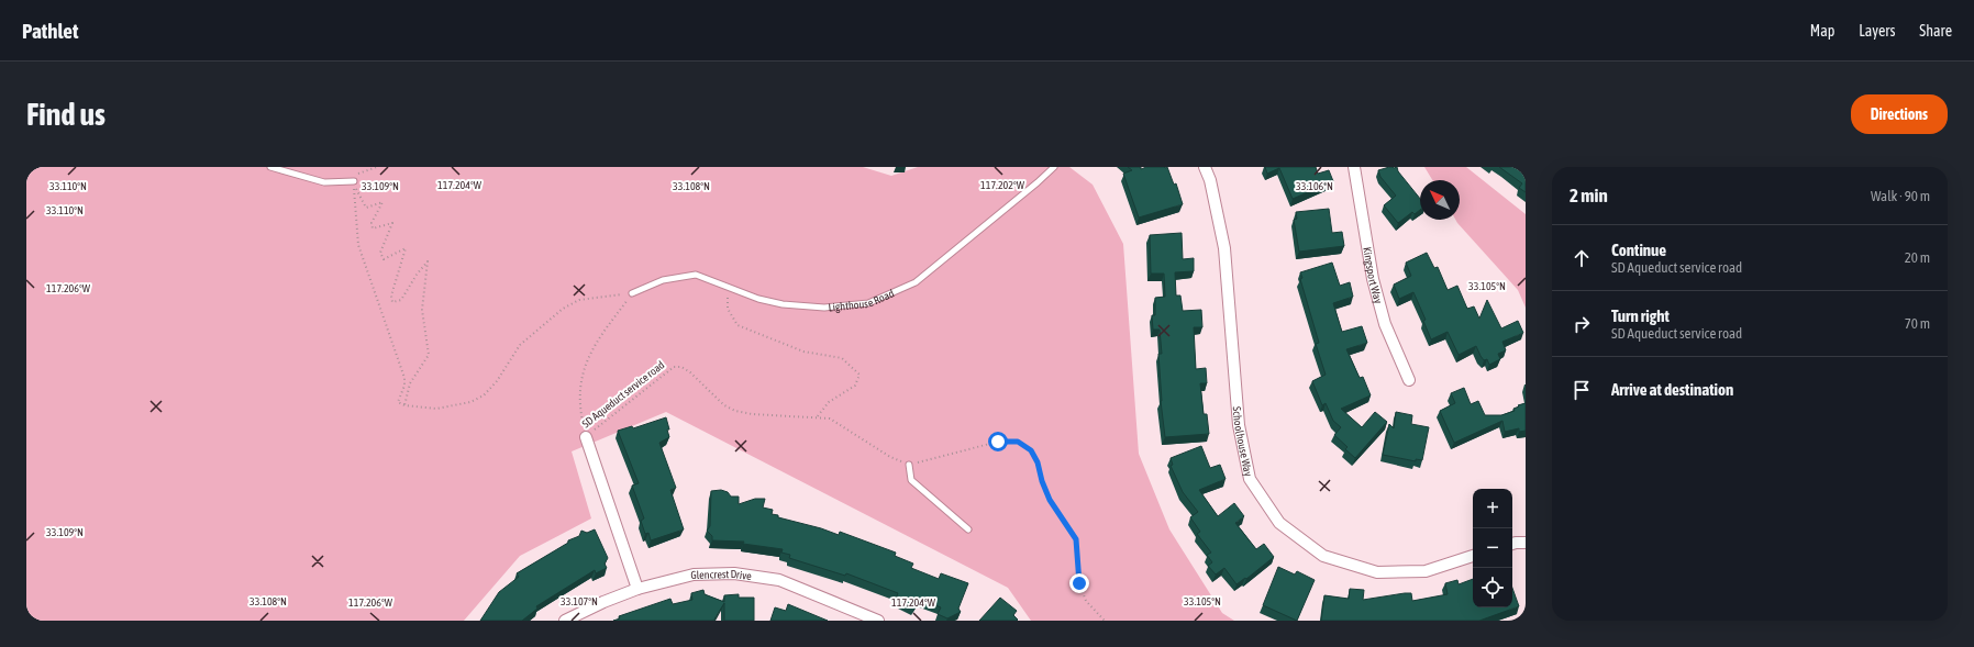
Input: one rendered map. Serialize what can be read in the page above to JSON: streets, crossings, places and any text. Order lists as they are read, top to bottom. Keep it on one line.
{"streets":{"street":["Kingsport Way","Schoolhouse Way","Glencrest Drive"],"lane":["Lighthouse Road"],"path":["SD Aqueduct service road"]},"crossings":[["Lighthouse Road","SD Aqueduct service road"]],"north":"top left","page":{"header":"Pathlet","nav":["Map","Layers","Share"],"buttons":"Directions","title":"Find us","heading":["2 min","Walk · 90 m"],"list":[["Continue","SD Aqueduct service road","20 m"],["Turn right","SD Aqueduct service road","70 m"],"Arrive at destination"],"map_buttons":["+","−"]},"coordinates":["117.204°W","117.202°W","33.108°N","33.110°N","33.109°N","33.106°N","33.105°N","117.206°W","33.107°N"]}
